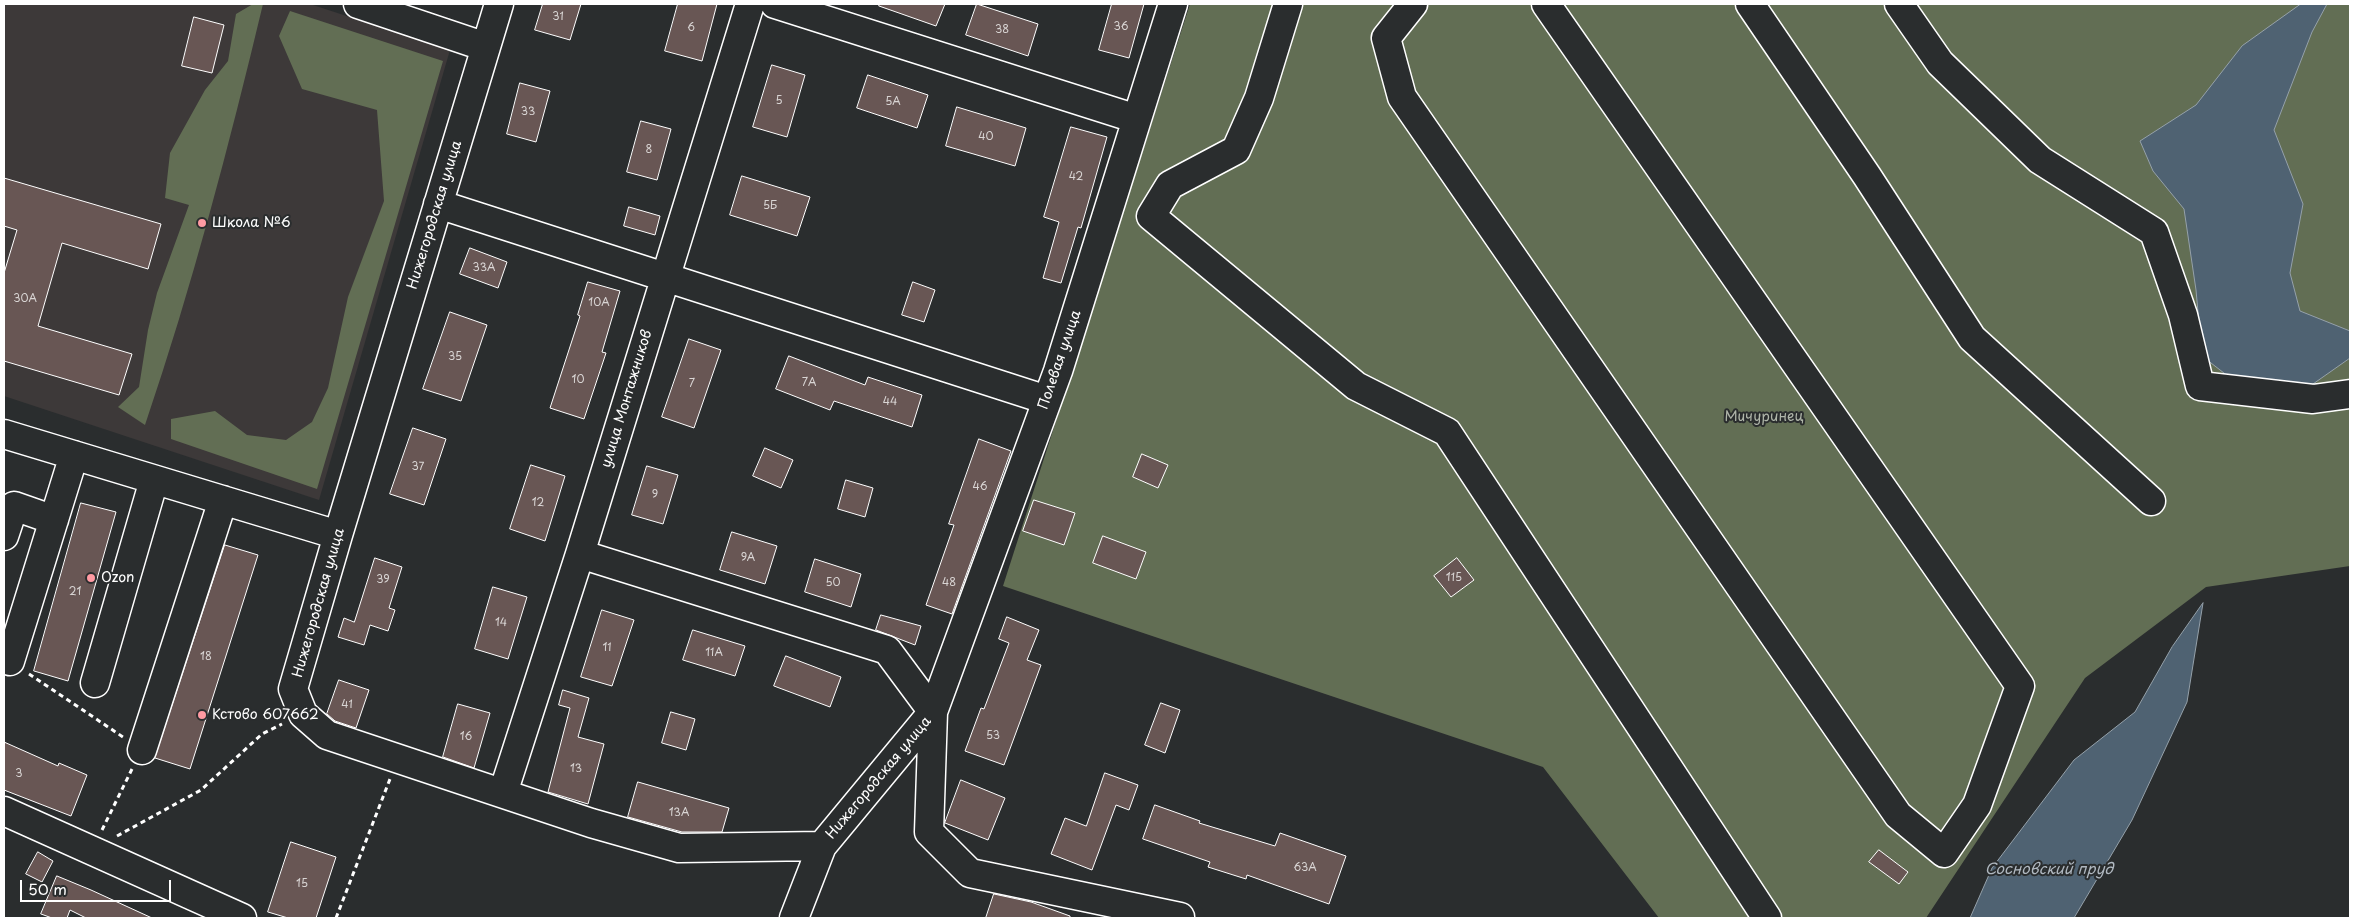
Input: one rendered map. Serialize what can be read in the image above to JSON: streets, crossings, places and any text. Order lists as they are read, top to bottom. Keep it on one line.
{"streets":{"street":["Нижегородская улица","Полевая улица","улица Монтажников"]},"crossings":[["Нижегородская улица","Полевая улица"],["Нижегородская улица","улица Монтажников"]],"water":["Сосновский пруд"],"parks":["Мичуринец"],"places":["Школа №6","Ozon","Кстово 607662"],"house_numbers":["31","36","6","38","5","5А","33","40","8","42","5Б","33А","30А","10А","35","10","7А","7","44","37","46","9","12","9А","115","39","50","48","21","14","11","11А","18","41","53","16","13","3","13А","63А","15"],"scale_bar":"50 m"}
